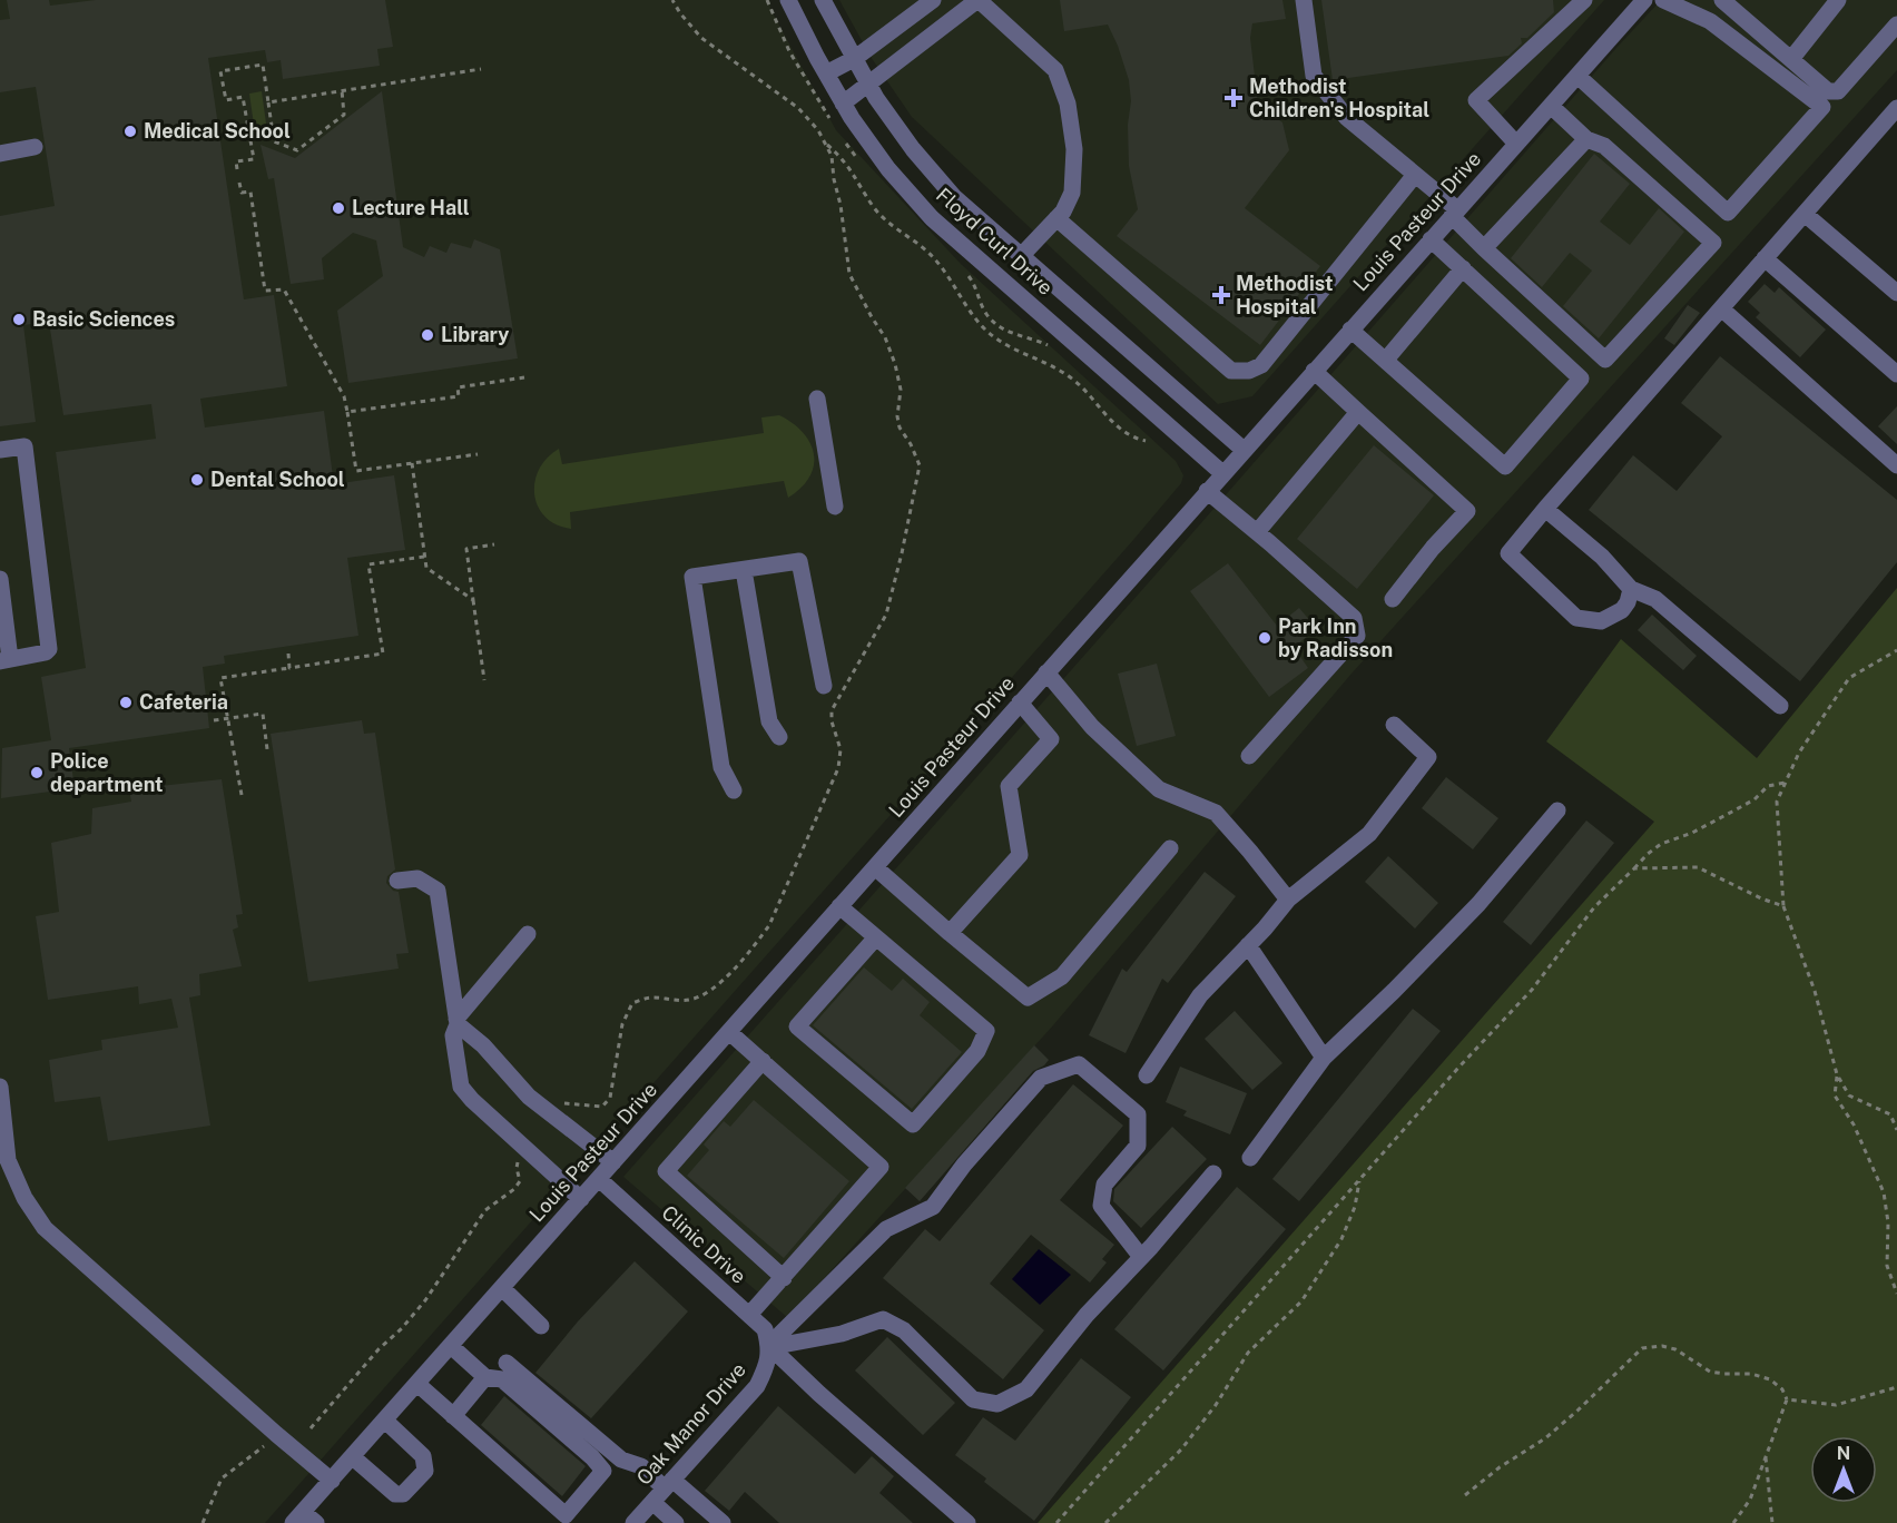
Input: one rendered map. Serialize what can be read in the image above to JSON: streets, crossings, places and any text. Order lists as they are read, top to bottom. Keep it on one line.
{"streets":{"street":["Louis Pasteur Drive","Floyd Curl Drive","Clinic Drive","Oak Manor Drive"]},"crossings":[["Louis Pasteur Drive","Floyd Curl Drive"],["Louis Pasteur Drive","Clinic Drive"],["Clinic Drive","Oak Manor Drive"]],"places":{"health":["Methodist Children's Hospital","Methodist Hospital"],"other":["Medical School","Lecture Hall","Basic Sciences","Library","Dental School","Park Inn by Radisson","Cafeteria","Police department"]},"north":"top"}
